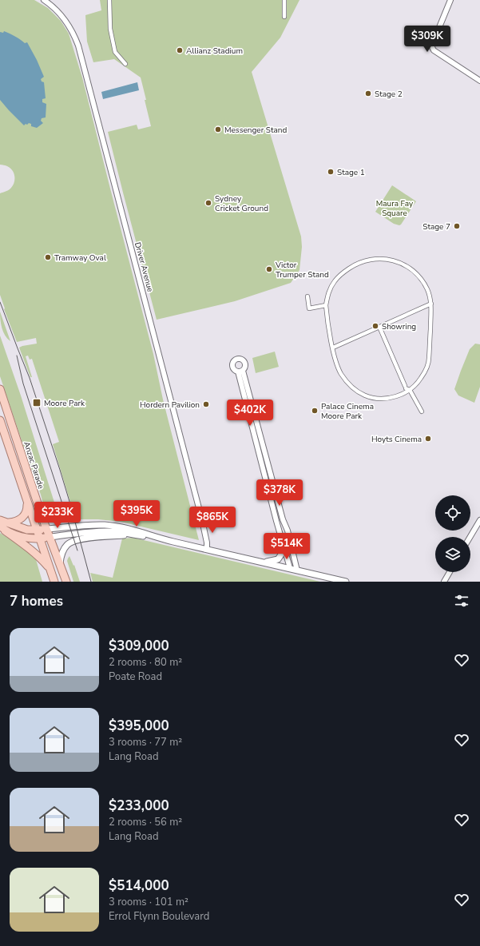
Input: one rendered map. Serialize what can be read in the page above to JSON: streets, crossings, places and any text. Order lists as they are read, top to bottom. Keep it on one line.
{"streets":{"main road":["Anzac Parade"],"street":["Driver Avenue"]},"parks":["Maura Fay Square"],"places":{"other":["Allianz Stadium","Stage 2","Messenger Stand","Stage 1","Sydney Cricket Ground","Stage 7","Tramway Oval","Victor Trumper Stand","Showring","Hordern Pavilion","Palace Cinema Moore Park","Hoyts Cinema"],"transit":["Moore Park"]},"page":{"price":["$309K","$402K","$378K","$395K","$233K","$865K","$514K"],"heading":"7 homes","list":[{"name":"$309,000","note":"2 rooms · 80 m² · Poate Road"},{"name":"$395,000","note":"3 rooms · 77 m² · Lang Road"},{"name":"$233,000","note":"2 rooms · 56 m² · Lang Road"},{"name":"$514,000","note":"3 rooms · 101 m² · Errol Flynn Boulevard"}]}}
